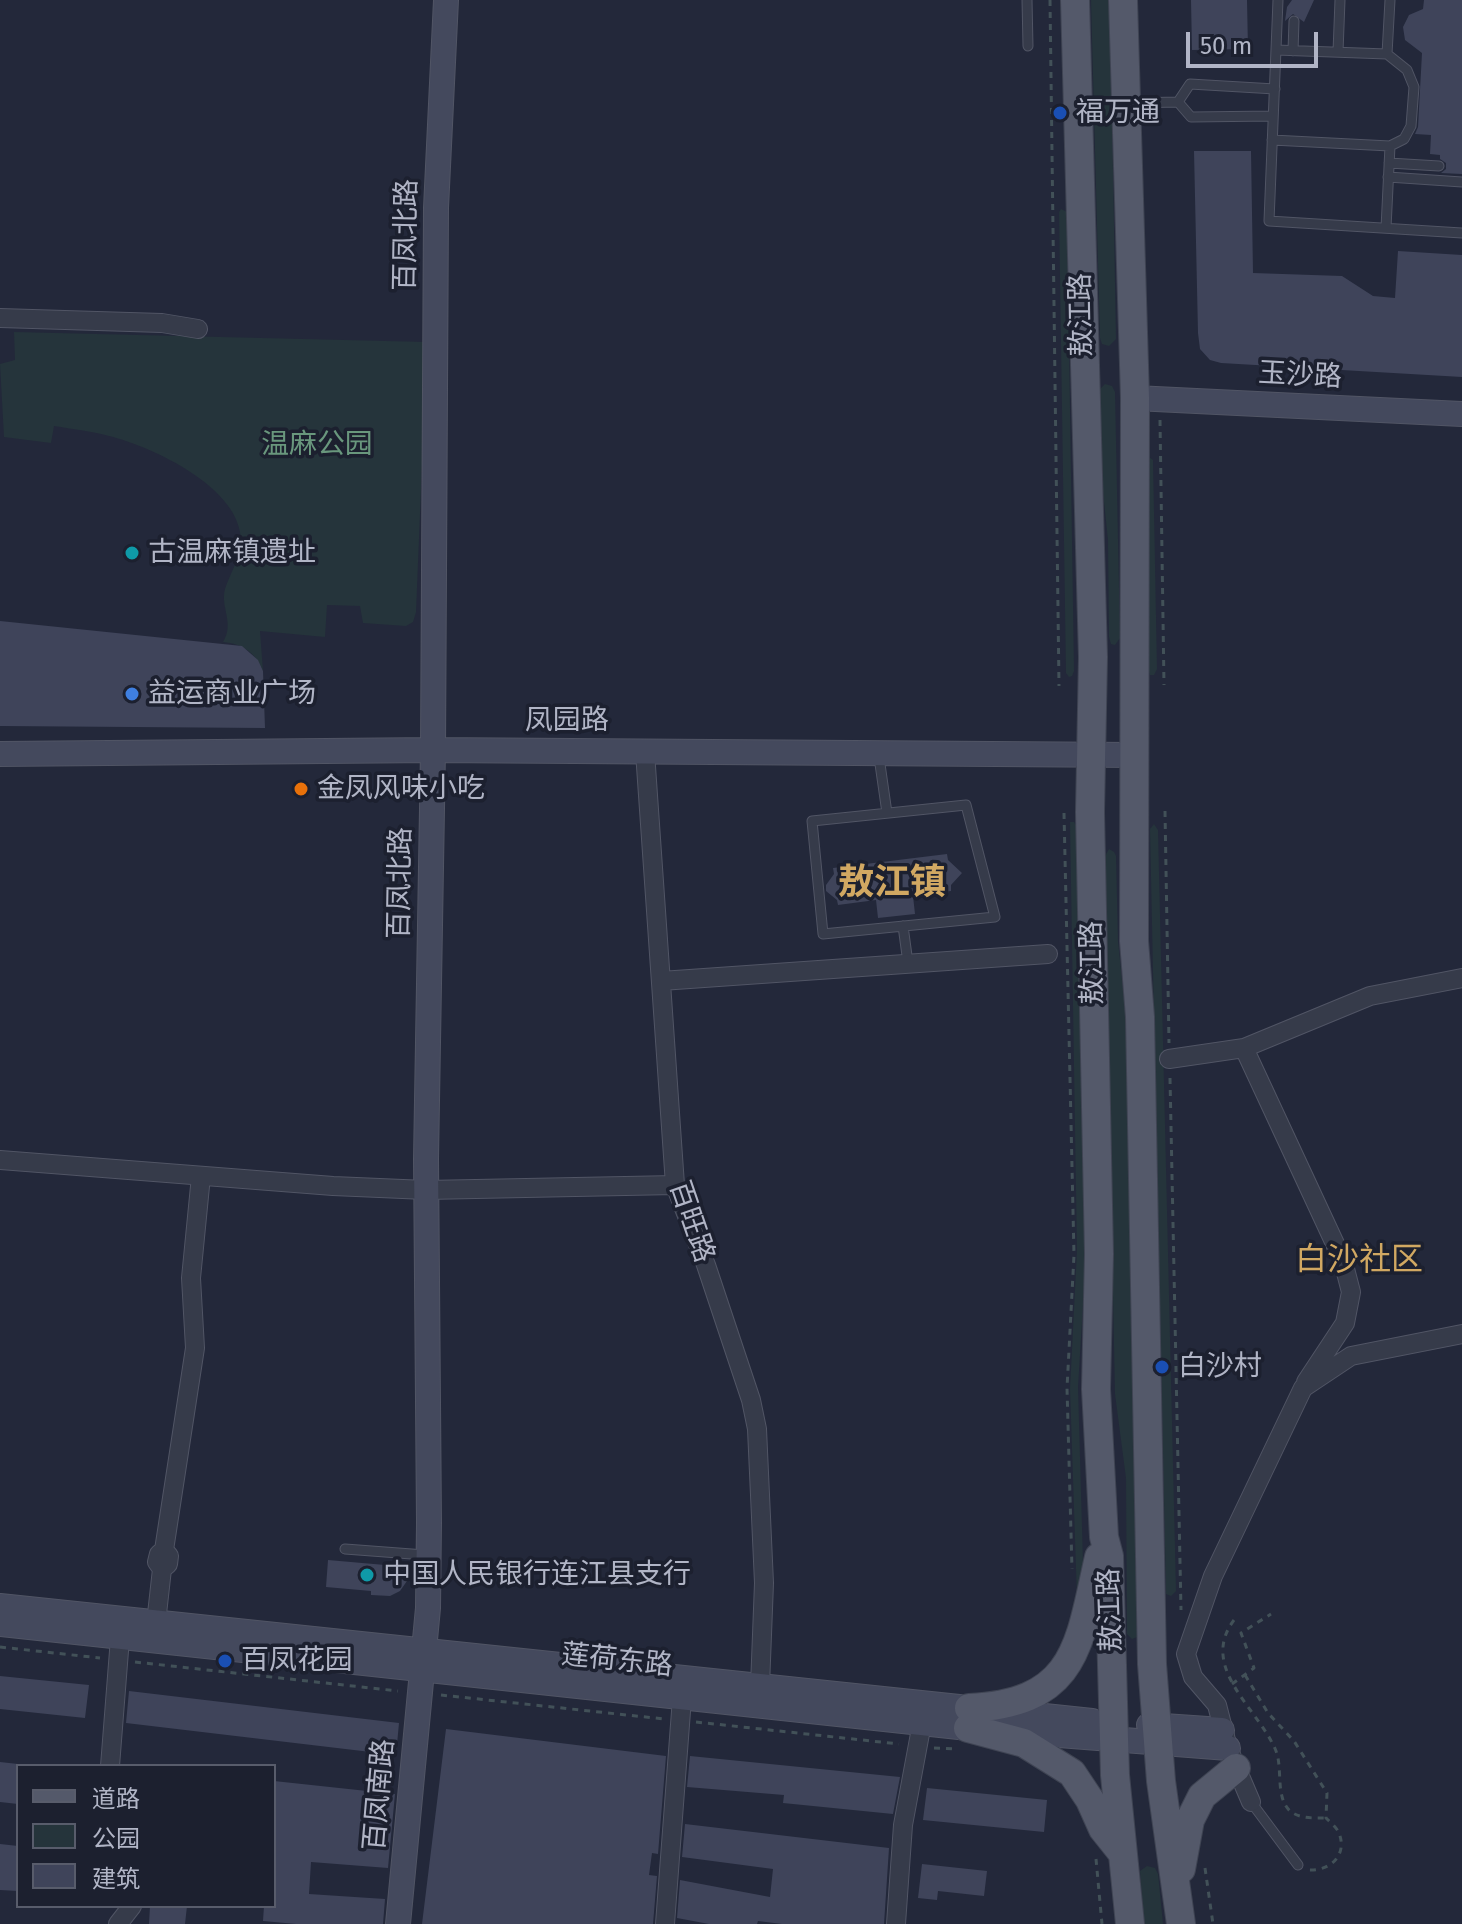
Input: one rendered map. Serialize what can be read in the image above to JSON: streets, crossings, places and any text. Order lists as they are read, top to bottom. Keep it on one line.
{"streets":{"main road":["敖江路"],"street":["百凤北路","玉沙路","凤园路","百旺路","莲荷东路","百凤南路"]},"crossings":[["百凤北路","凤园路"],["百凤北路","莲荷东路"],["百凤北路","百凤南路"],["敖江路","玉沙路"],["敖江路","凤园路"],["敖江路","莲荷东路"],["凤园路","百旺路"],["百旺路","莲荷东路"],["莲荷东路","百凤南路"]],"districts":["敖江镇","白沙社区"],"parks":["温麻公园"],"places":["福万通","古温麻镇遗址","益运商业广场","金凤风味小吃","白沙村","中国人民银行连江县支行","百凤花园"],"legend":["道路","公园","建筑"],"scale_bar":"50 m"}
